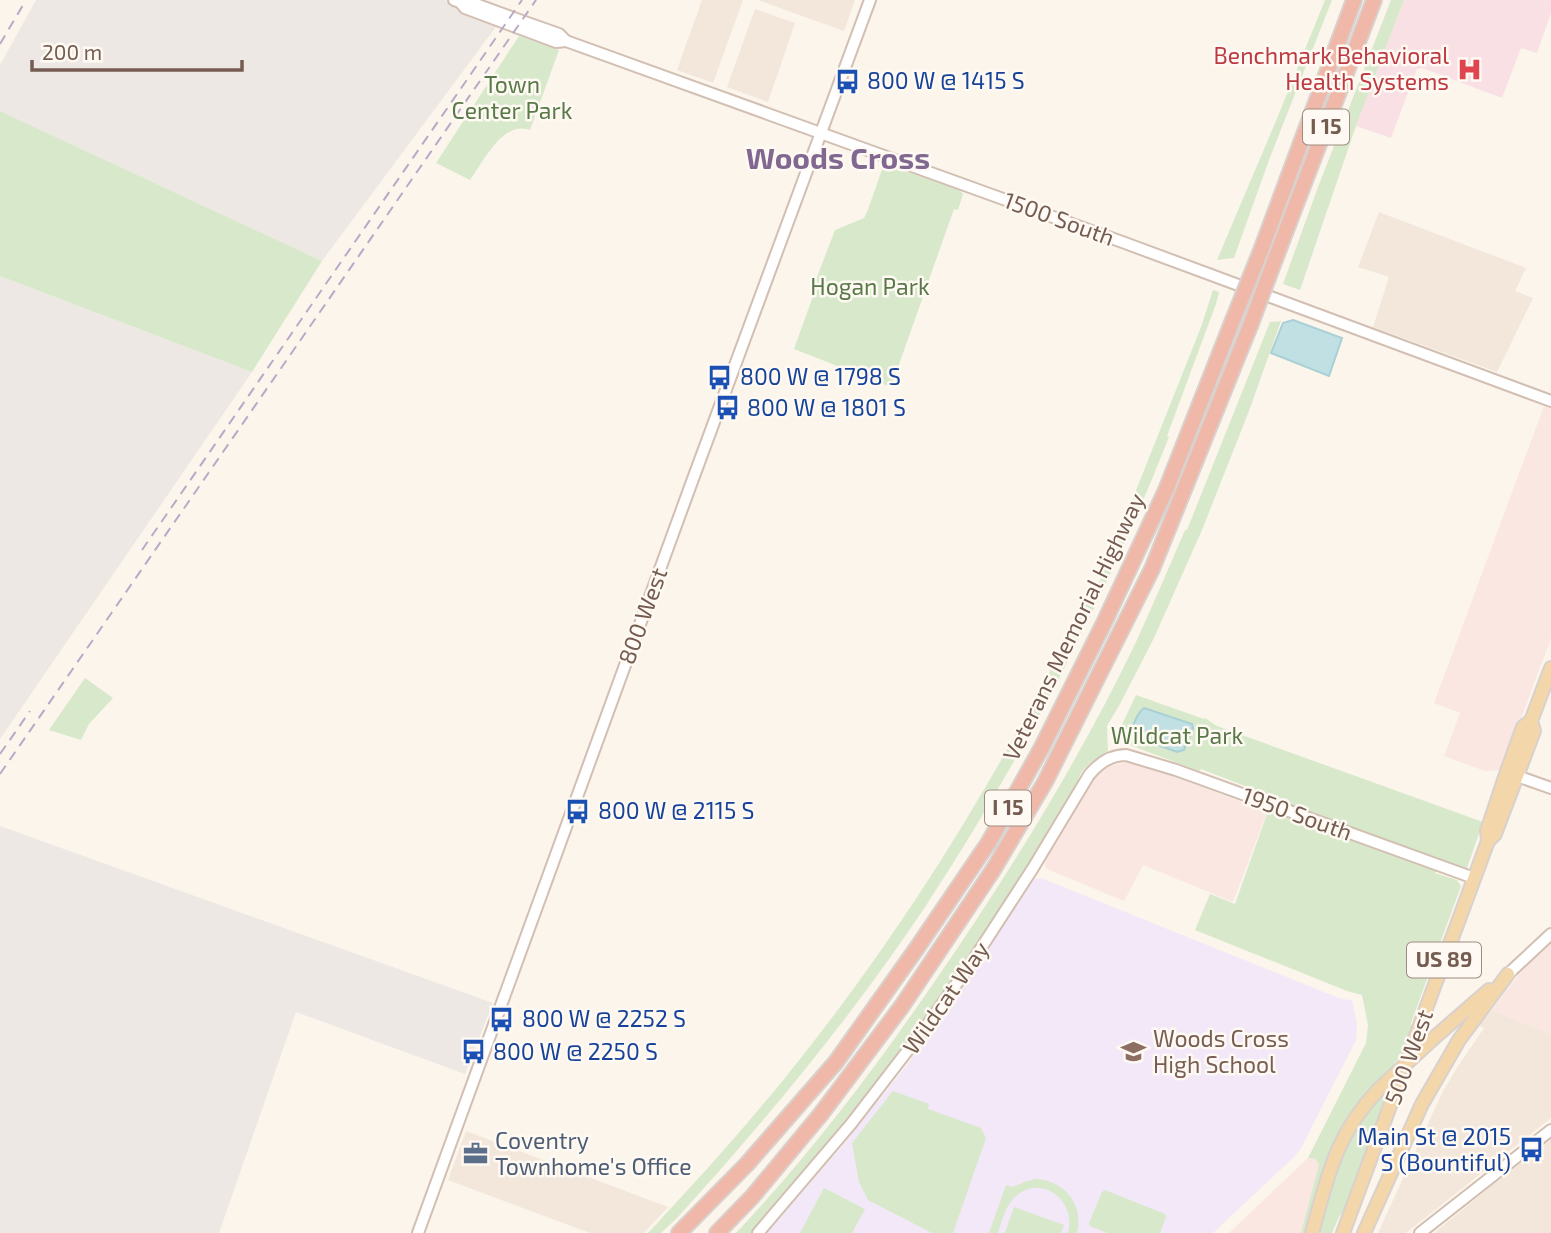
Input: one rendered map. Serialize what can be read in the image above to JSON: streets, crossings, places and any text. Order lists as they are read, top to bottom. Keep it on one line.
{"streets":{"highway":["I 15","Veterans Memorial Highway"],"main road":["US 89","500 West"],"street":["1500 South","800 West","1950 South","Wildcat Way"]},"crossings":[["1500 South","800 West"],["1950 South","Wildcat Way"],["1950 South","500 West"]],"districts":["Woods Cross"],"parks":["Town Center Park","Hogan Park","Wildcat Park"],"places":{"hospital":["Benchmark Behavioral Health Systems"],"bus stop":["800 W @ 1415 S","800 W @ 1798 S","800 W @ 1801 S","800 W @ 2115 S","800 W @ 2252 S","800 W @ 2250 S","Main St @ 2015 S (Bountiful)"],"school or university":["Woods Cross High School"],"office":["Coventry Townhome's Office"]},"scale_bar":"200 m"}
